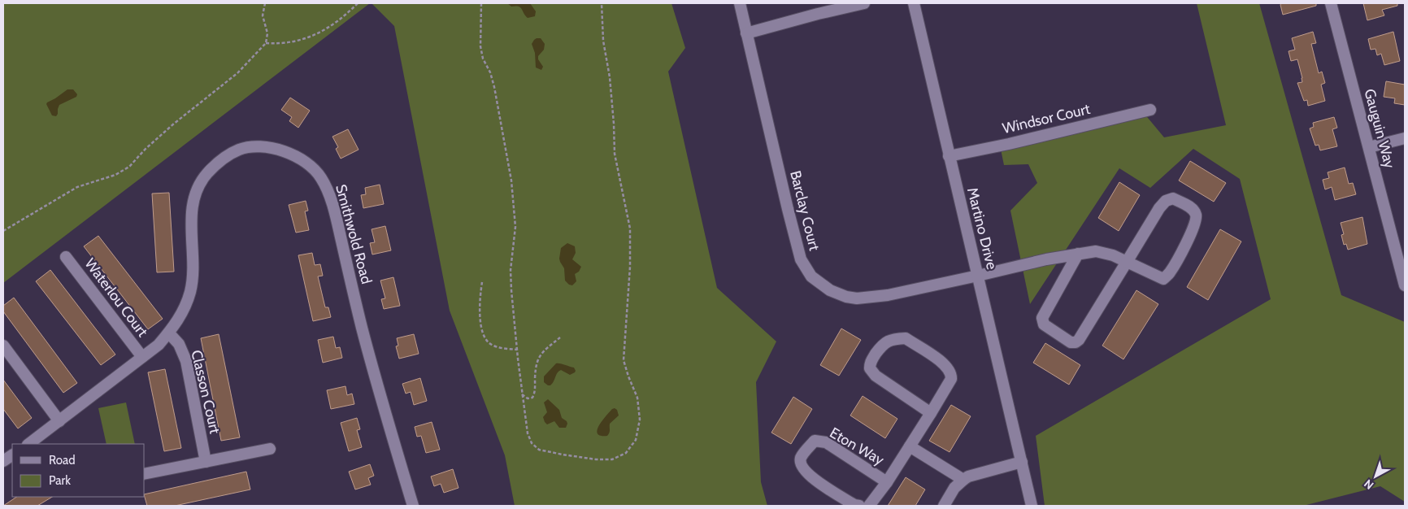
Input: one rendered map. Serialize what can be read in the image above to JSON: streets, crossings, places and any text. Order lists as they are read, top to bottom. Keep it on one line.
{"streets":{"street":["Windsor Court","Gauguin Way","Barclay Court","Martino Drive","Smithwold Road","Waterlou Court","Classon Court","Eton Way"]},"crossings":[["Windsor Court","Martino Drive"],["Barclay Court","Martino Drive"],["Smithwold Road","Waterlou Court"],["Smithwold Road","Classon Court"]],"legend":["Road","Park"],"north":"bottom left"}
